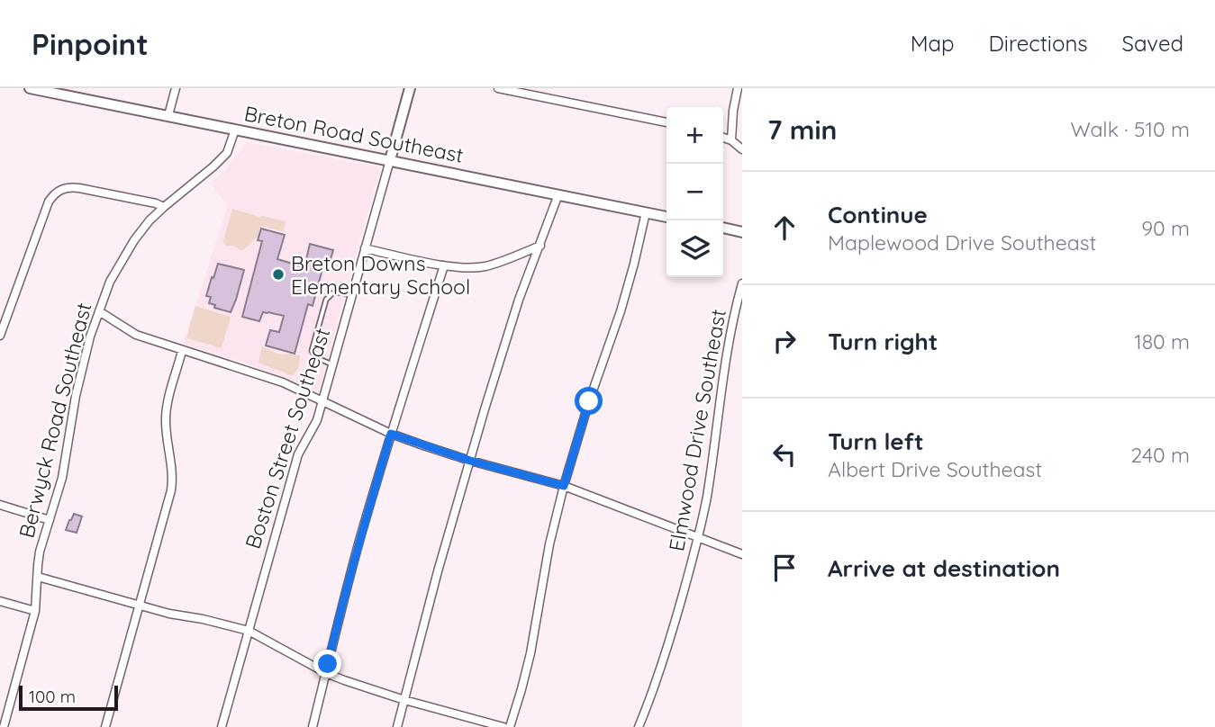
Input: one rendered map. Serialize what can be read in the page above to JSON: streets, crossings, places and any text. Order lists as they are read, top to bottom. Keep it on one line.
{"streets":{"main road":["Breton Road Southeast","Boston Street Southeast"],"street":["Berwyck Road Southeast","Elmwood Drive Southeast"]},"crossings":[["Breton Road Southeast","Berwyck Road Southeast"],["Breton Road Southeast","Boston Street Southeast"]],"places":["Breton Downs Elementary School"],"scale_bar":"100 m","page":{"header":"Pinpoint","nav":["Map","Directions","Saved"],"heading":["7 min","Walk · 510 m"],"map_buttons":["+","−"],"list":[["Continue","Maplewood Drive Southeast","90 m"],["Turn right","180 m"],["Turn left","Albert Drive Southeast","240 m"],"Arrive at destination"],"scale":"100 m"}}
